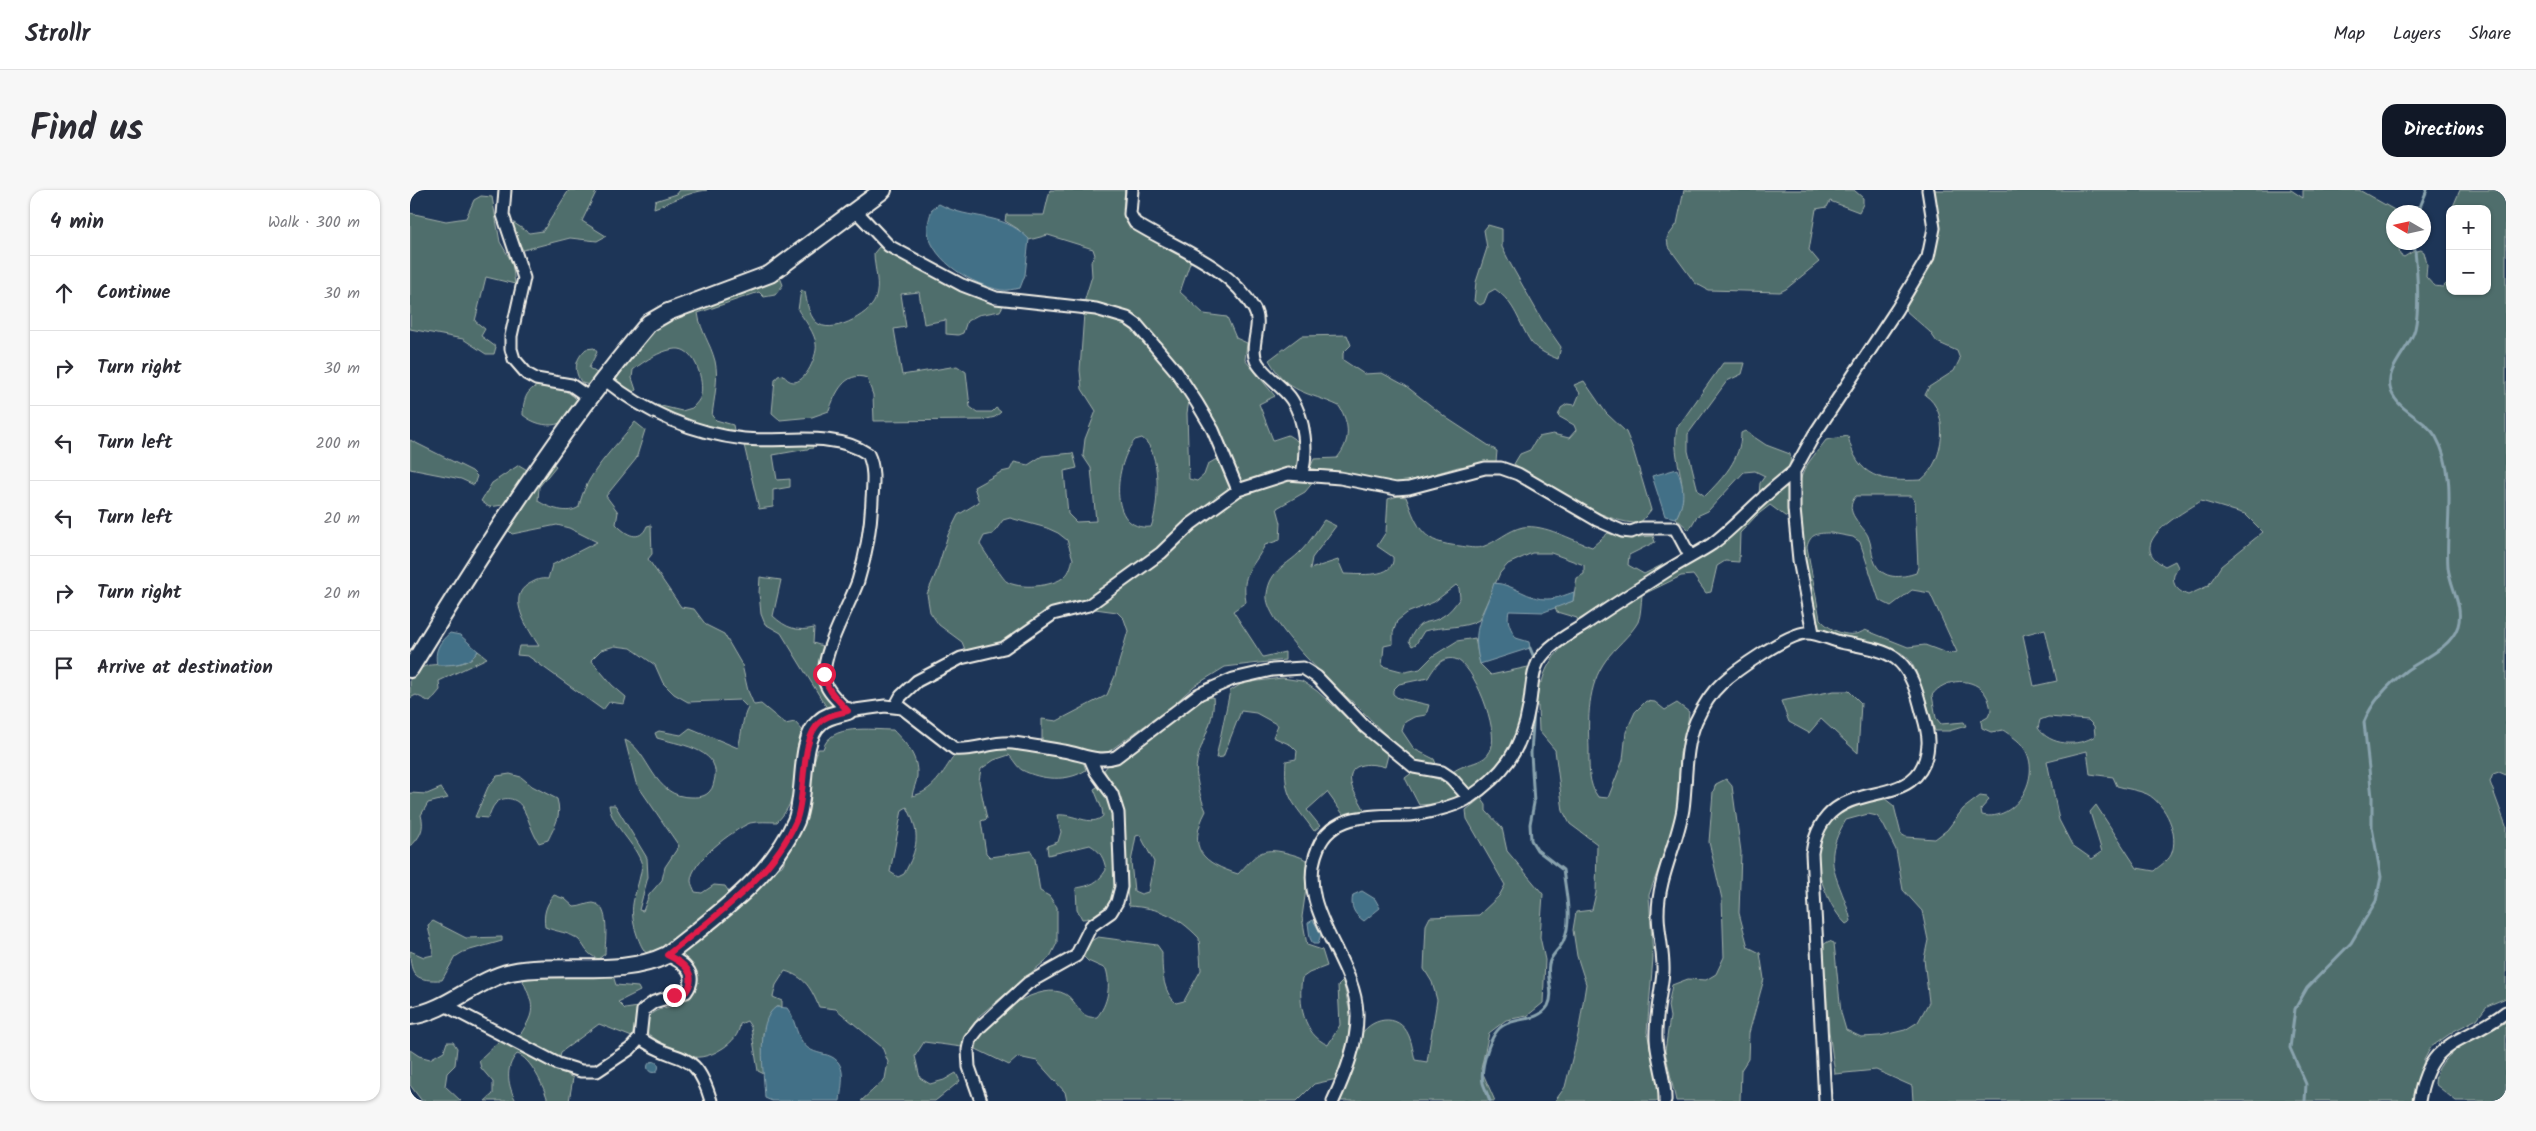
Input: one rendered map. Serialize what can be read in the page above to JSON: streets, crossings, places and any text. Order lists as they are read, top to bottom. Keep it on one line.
{"north":"left","page":{"header":"Strollr","nav":["Map","Layers","Share"],"title":"Find us","buttons":"Directions","heading":["4 min","Walk · 300 m"],"map_buttons":["+","−"],"list":[["Continue","30 m"],["Turn right","30 m"],["Turn left","200 m"],["Turn left","20 m"],["Turn right","20 m"],"Arrive at destination"]}}
